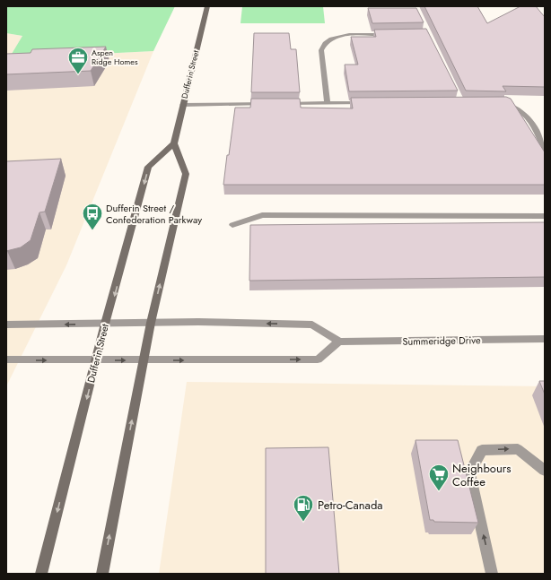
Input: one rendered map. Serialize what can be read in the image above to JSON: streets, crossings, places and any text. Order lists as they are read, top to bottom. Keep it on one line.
{"streets":{"main road":["Dufferin Street"],"street":["Summeridge Drive"]},"places":{"office":["Aspen Ridge Homes"],"bus stop":["Dufferin Street / Confederation Parkway"],"supermarket":["Neighbours Coffee"],"fuel station":["Petro-Canada"]}}
